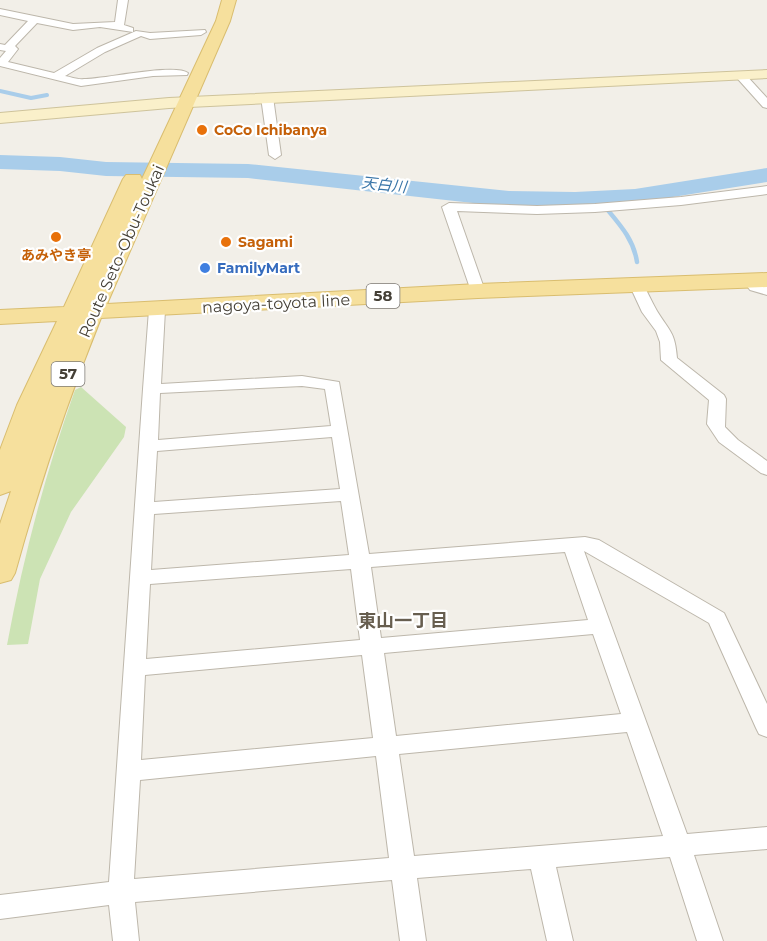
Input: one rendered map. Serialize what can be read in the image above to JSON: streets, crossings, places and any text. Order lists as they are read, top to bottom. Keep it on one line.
{"streets":{"main road":["Route Seto-Obu-Toukai","58","nagoya-toyota line","57"]},"crossings":[["Route Seto-Obu-Toukai","nagoya-toyota line"]],"districts":["東山一丁目"],"water":["天白川"],"places":["CoCo Ichibanya","あみやき亭","Sagami","FamilyMart"]}
